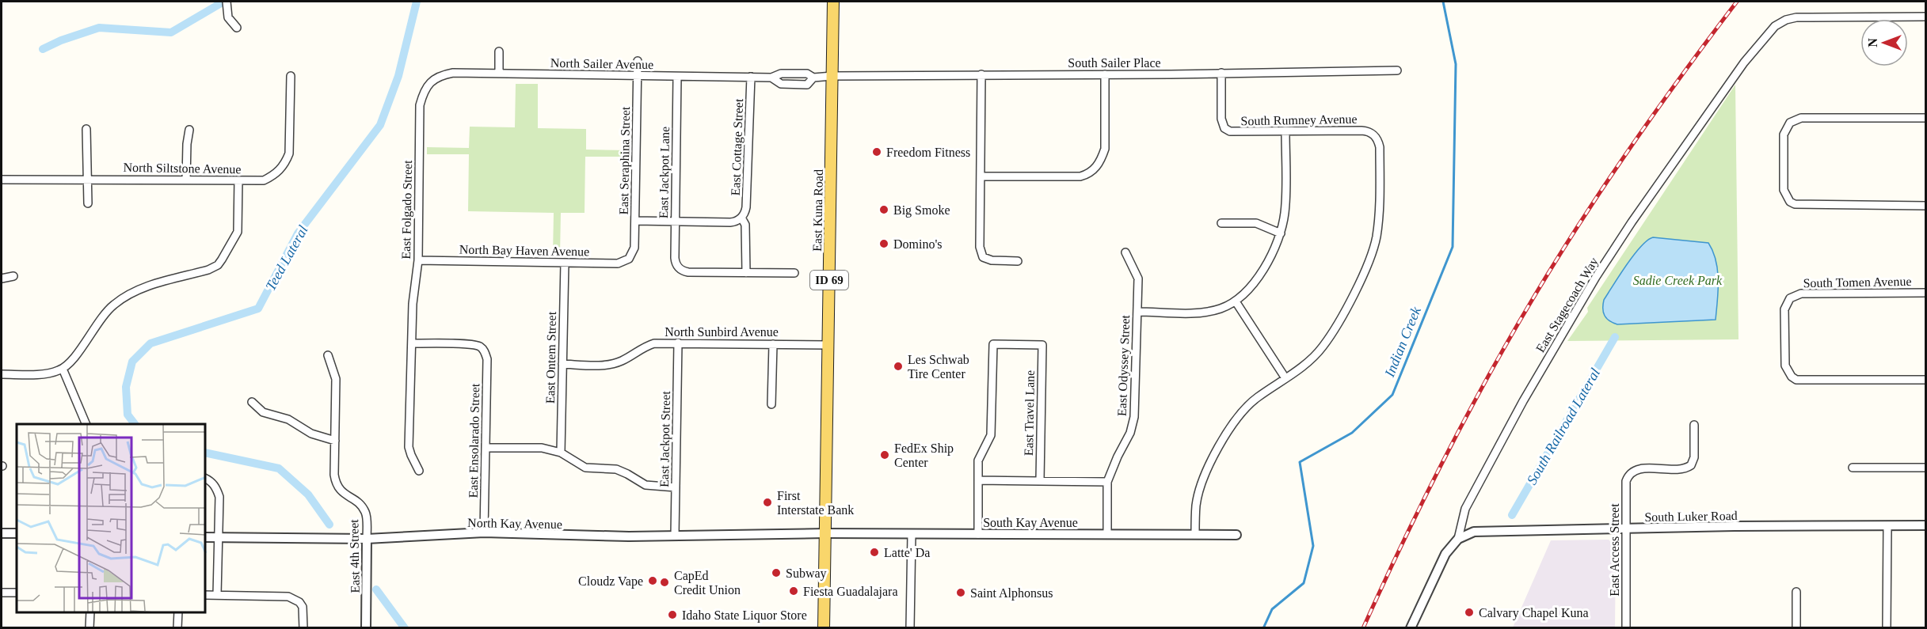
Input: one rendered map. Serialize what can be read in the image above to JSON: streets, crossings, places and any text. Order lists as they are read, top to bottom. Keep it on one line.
{"streets":{"main road":["East Kuna Road","ID 69"],"street":["South Sailer Place","North Sailer Avenue","South Rumney Avenue","East Cottage Street","East Seraphina Street","North Siltstone Avenue","East Jackpot Lane","East Folgado Street","North Bay Haven Avenue","South Tomen Avenue","East Stagecoach Way","North Sunbird Avenue","East Ontem Street","East Odyssey Street","East Travel Lane","East Jackpot Street","East Ensolarado Street","South Luker Road","South Kay Avenue","North Kay Avenue","East Access Street","East 4th Street"]},"crossings":[["South Sailer Place","North Sailer Avenue"],["South Sailer Place","South Rumney Avenue"],["South Sailer Place","East Kuna Road"],["North Sailer Avenue","East Cottage Street"],["North Sailer Avenue","East Seraphina Street"],["North Sailer Avenue","East Jackpot Lane"],["North Sailer Avenue","East Folgado Street"],["North Sailer Avenue","East Kuna Road"],["East Seraphina Street","North Bay Haven Avenue"],["East Folgado Street","North Bay Haven Avenue"],["East Folgado Street","East Ensolarado Street"],["East Kuna Road","ID 69"],["East Kuna Road","North Sunbird Avenue"],["East Kuna Road","South Kay Avenue"],["East Kuna Road","North Kay Avenue"],["North Bay Haven Avenue","East Ontem Street"],["ID 69","South Kay Avenue"],["ID 69","North Kay Avenue"],["East Stagecoach Way","South Luker Road"],["North Sunbird Avenue","East Ontem Street"],["North Sunbird Avenue","East Jackpot Street"],["East Odyssey Street","South Kay Avenue"],["East Jackpot Street","North Kay Avenue"],["East Ensolarado Street","North Kay Avenue"],["South Luker Road","East Access Street"],["South Kay Avenue","North Kay Avenue"],["North Kay Avenue","East 4th Street"]],"water":["Teed Lateral","Indian Creek","South Railroad Lateral"],"parks":["Sadie Creek Park"],"places":["Freedom Fitness","Big Smoke","Domino's","Les Schwab Tire Center","FedEx Ship Center","First Interstate Bank","Latte' Da","Subway","Cloudz Vape","CapEd Credit Union","Fiesta Guadalajara","Saint Alphonsus","Calvary Chapel Kuna","Idaho State Liquor Store"],"north":"left"}
